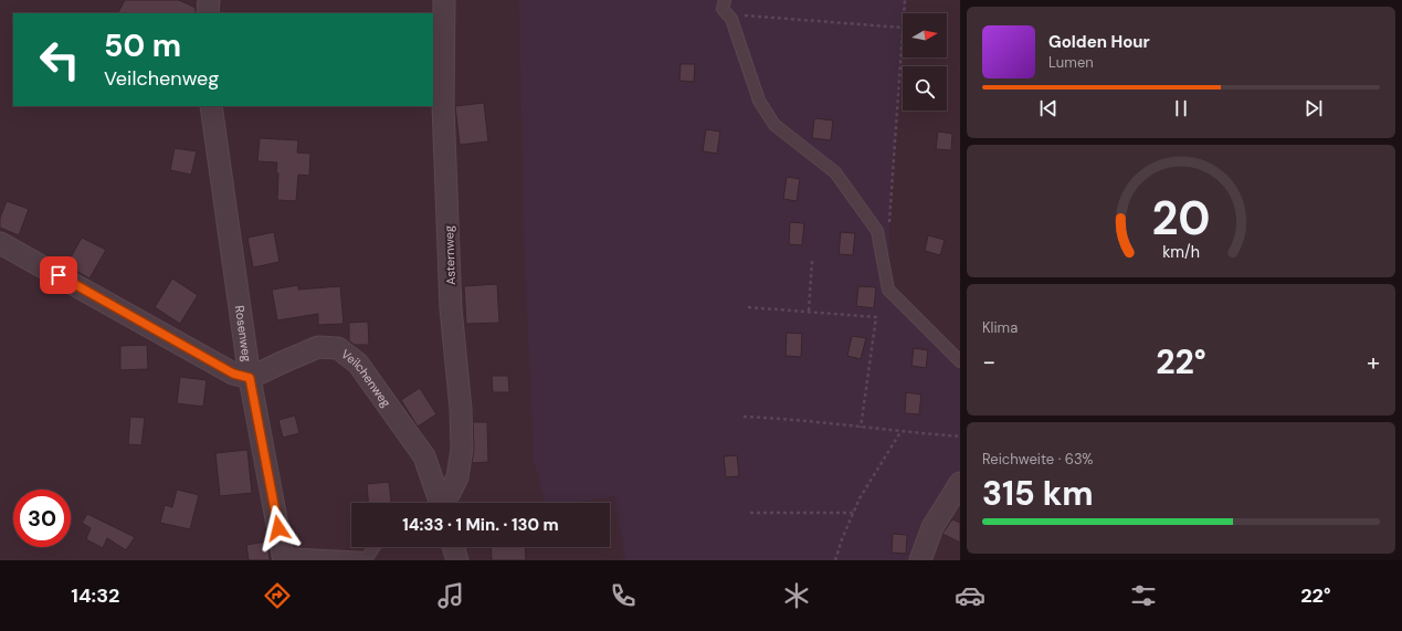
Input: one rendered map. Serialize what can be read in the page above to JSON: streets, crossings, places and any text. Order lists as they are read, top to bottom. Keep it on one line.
{"streets":{"street":["Asternweg","Rosenweg","Veilchenweg"]},"crossings":[["Rosenweg","Veilchenweg"]],"north":"right","page":{"turn":["50 m","Veilchenweg"],"song":["Golden Hour","Lumen"],"tile":["Klima",["Reichweite · 63%","315 km"]],"heat":["−","22°","+"],"limit":"30","trip":"14:33 · 1 Min. · 130 m","tabs":["14:32","22°"],"gauge":["20","km/h"]}}
